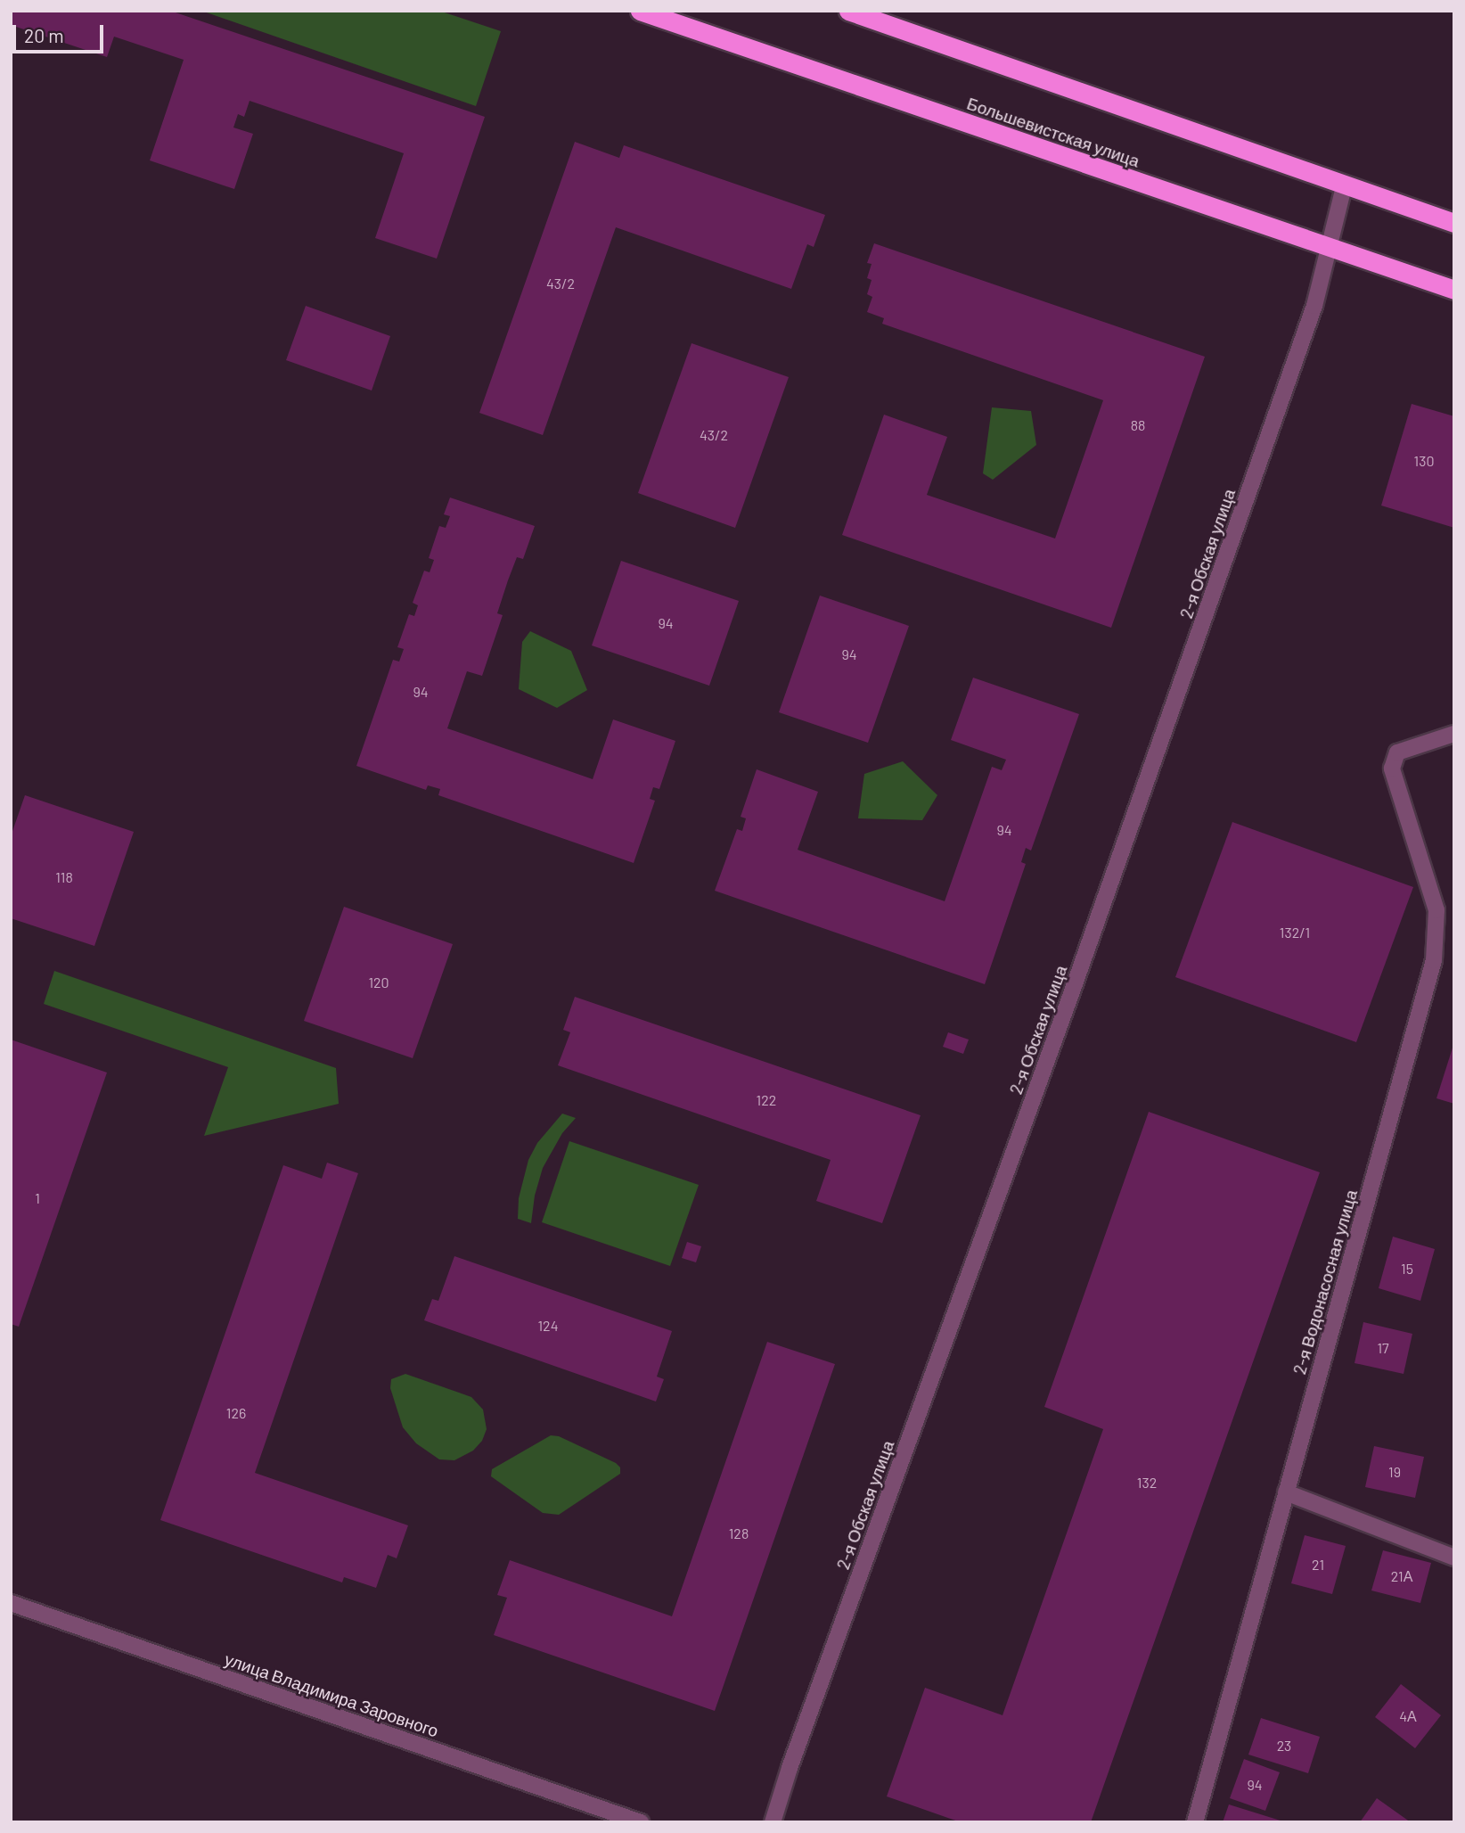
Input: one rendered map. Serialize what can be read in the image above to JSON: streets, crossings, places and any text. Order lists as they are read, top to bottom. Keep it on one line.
{"streets":{"highway":["Большевистская улица"],"street":["2-я Обская улица","2-я Водонасосная улица","улица Владимира Заровного"]},"crossings":[["Большевистская улица","2-я Обская улица"]],"house_numbers":["43/2","88","43/2","130","94","94","94","94","118","132/1","120","122","1","15","124","17","126","19","132","128","21","21А","4А","23","94"],"scale_bar":"20 m"}
